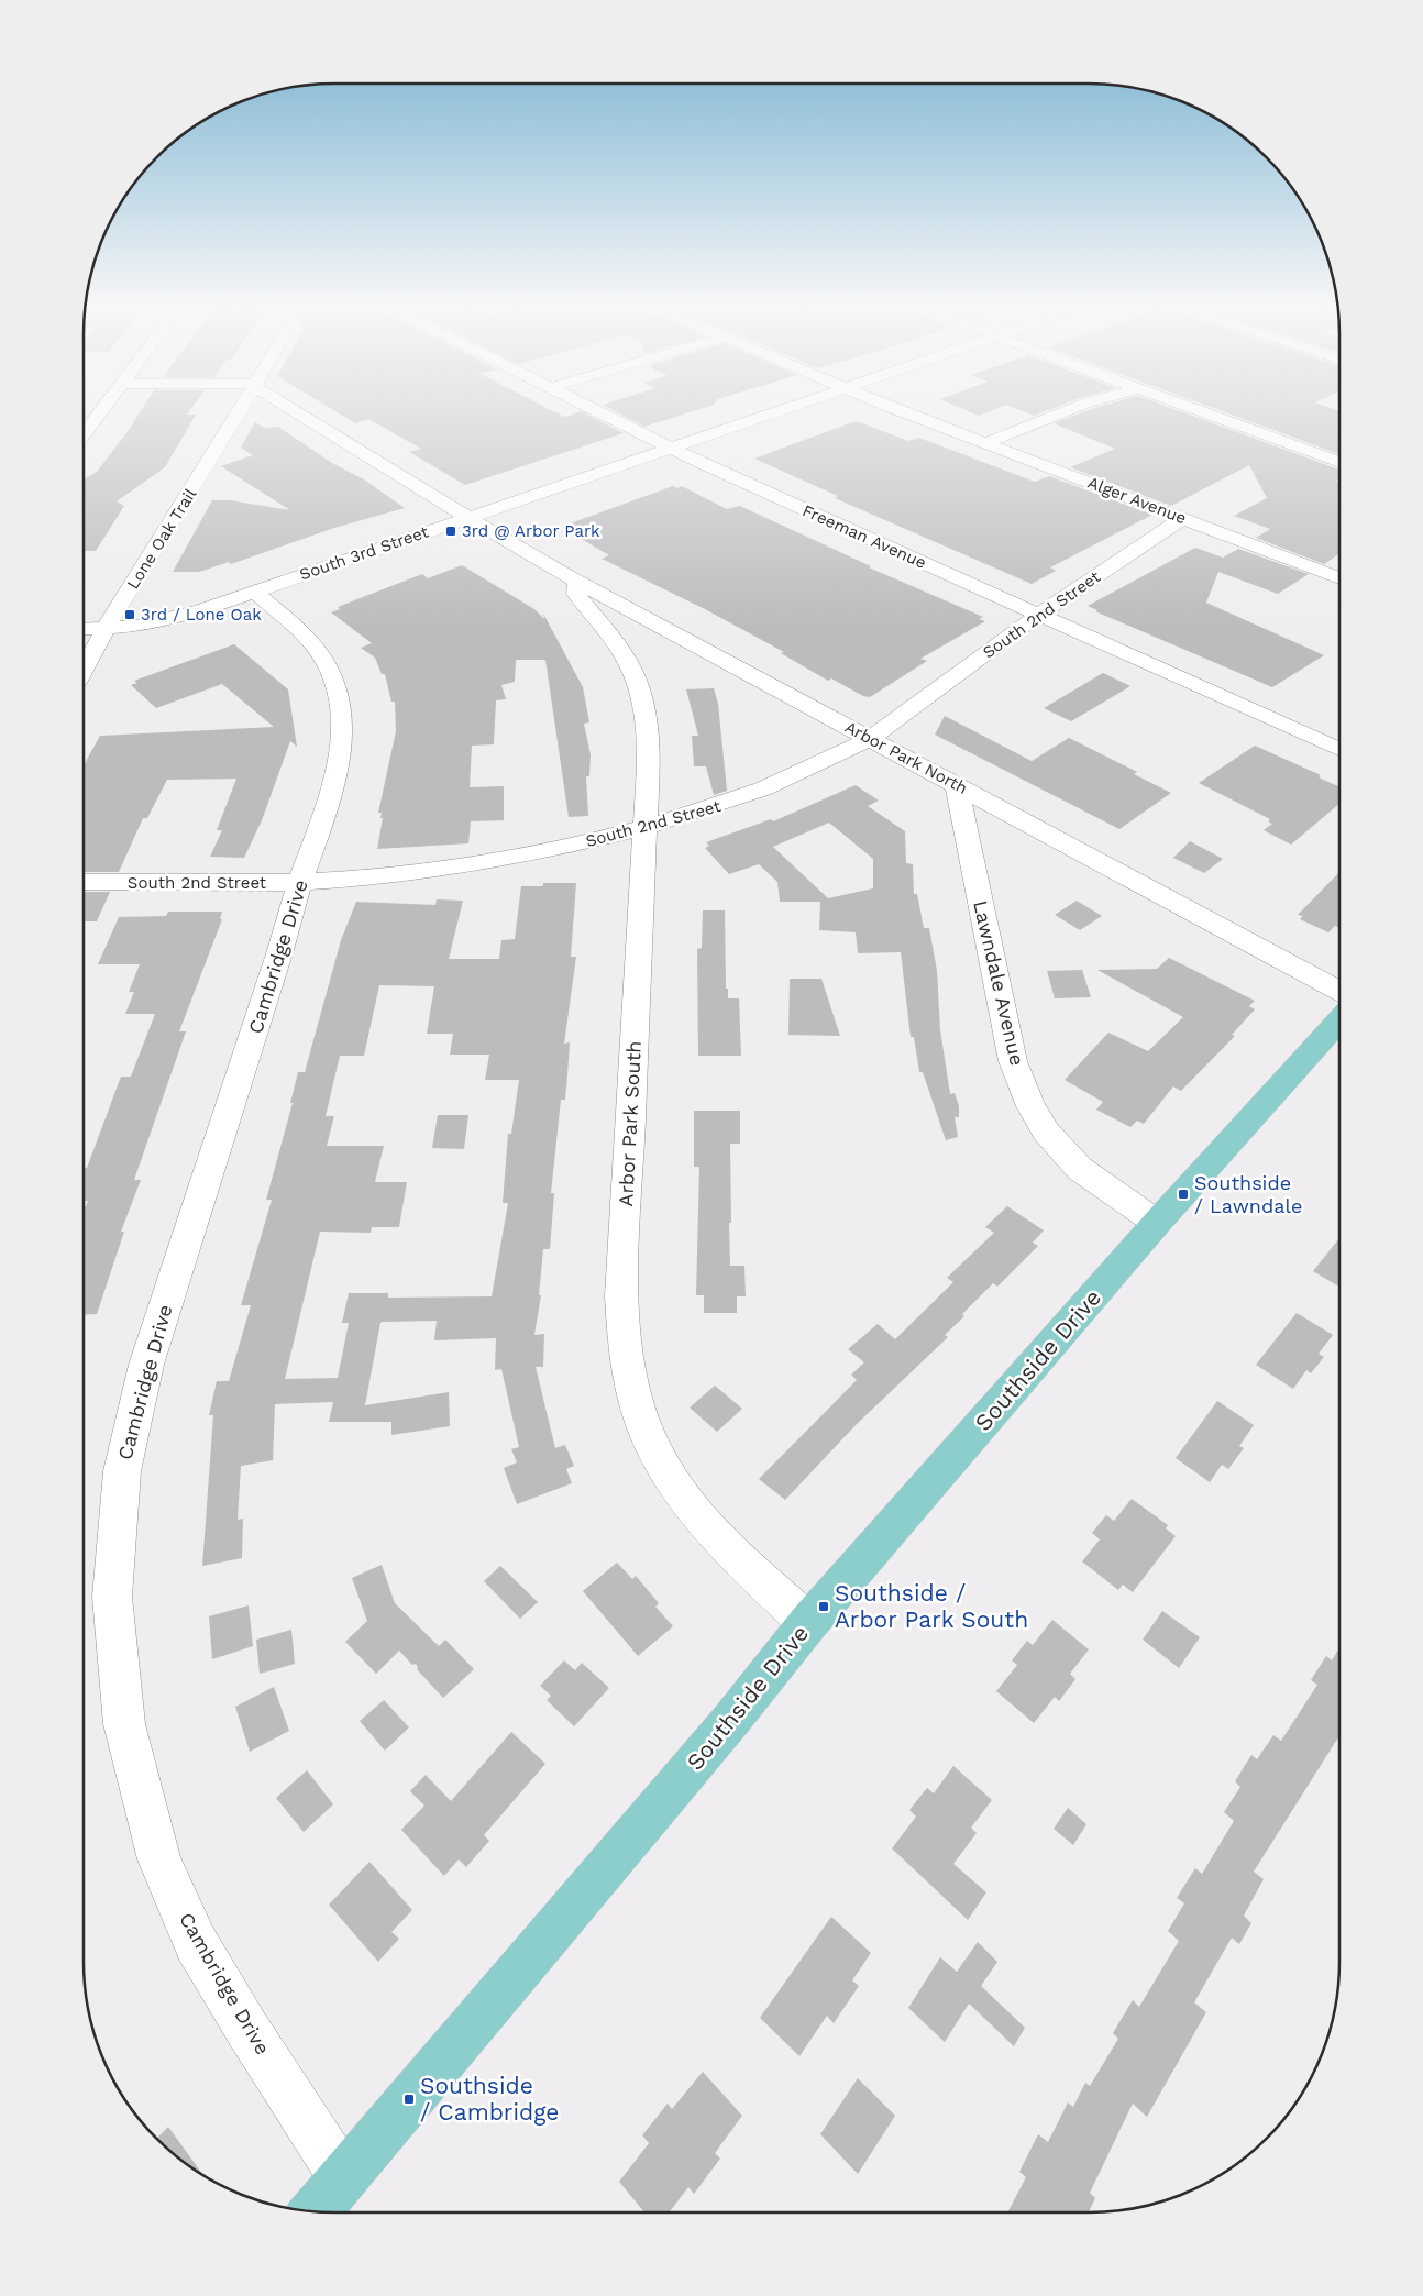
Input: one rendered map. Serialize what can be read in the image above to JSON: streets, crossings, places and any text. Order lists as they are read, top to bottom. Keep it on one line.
{"streets":{"main road":["Southside Drive"],"street":["Alger Avenue","Freeman Avenue","Lone Oak Trail","South 3rd Street","South 2nd Street","Arbor Park North","Cambridge Drive","Lawndale Avenue","Arbor Park South"]},"crossings":[["Alger Avenue","South 2nd Street"],["Freeman Avenue","South 3rd Street"],["Freeman Avenue","South 2nd Street"],["Lone Oak Trail","South 3rd Street"],["South 3rd Street","Arbor Park North"],["South 3rd Street","Cambridge Drive"],["South 2nd Street","Arbor Park North"],["South 2nd Street","Cambridge Drive"],["South 2nd Street","Arbor Park South"],["Arbor Park North","Lawndale Avenue"],["Arbor Park North","Arbor Park South"],["Cambridge Drive","Southside Drive"],["Lawndale Avenue","Southside Drive"],["Arbor Park South","Southside Drive"]],"places":{"transit":["3rd @ Arbor Park","3rd / Lone Oak","Southside / Lawndale","Southside / Arbor Park South","Southside / Cambridge"]}}
